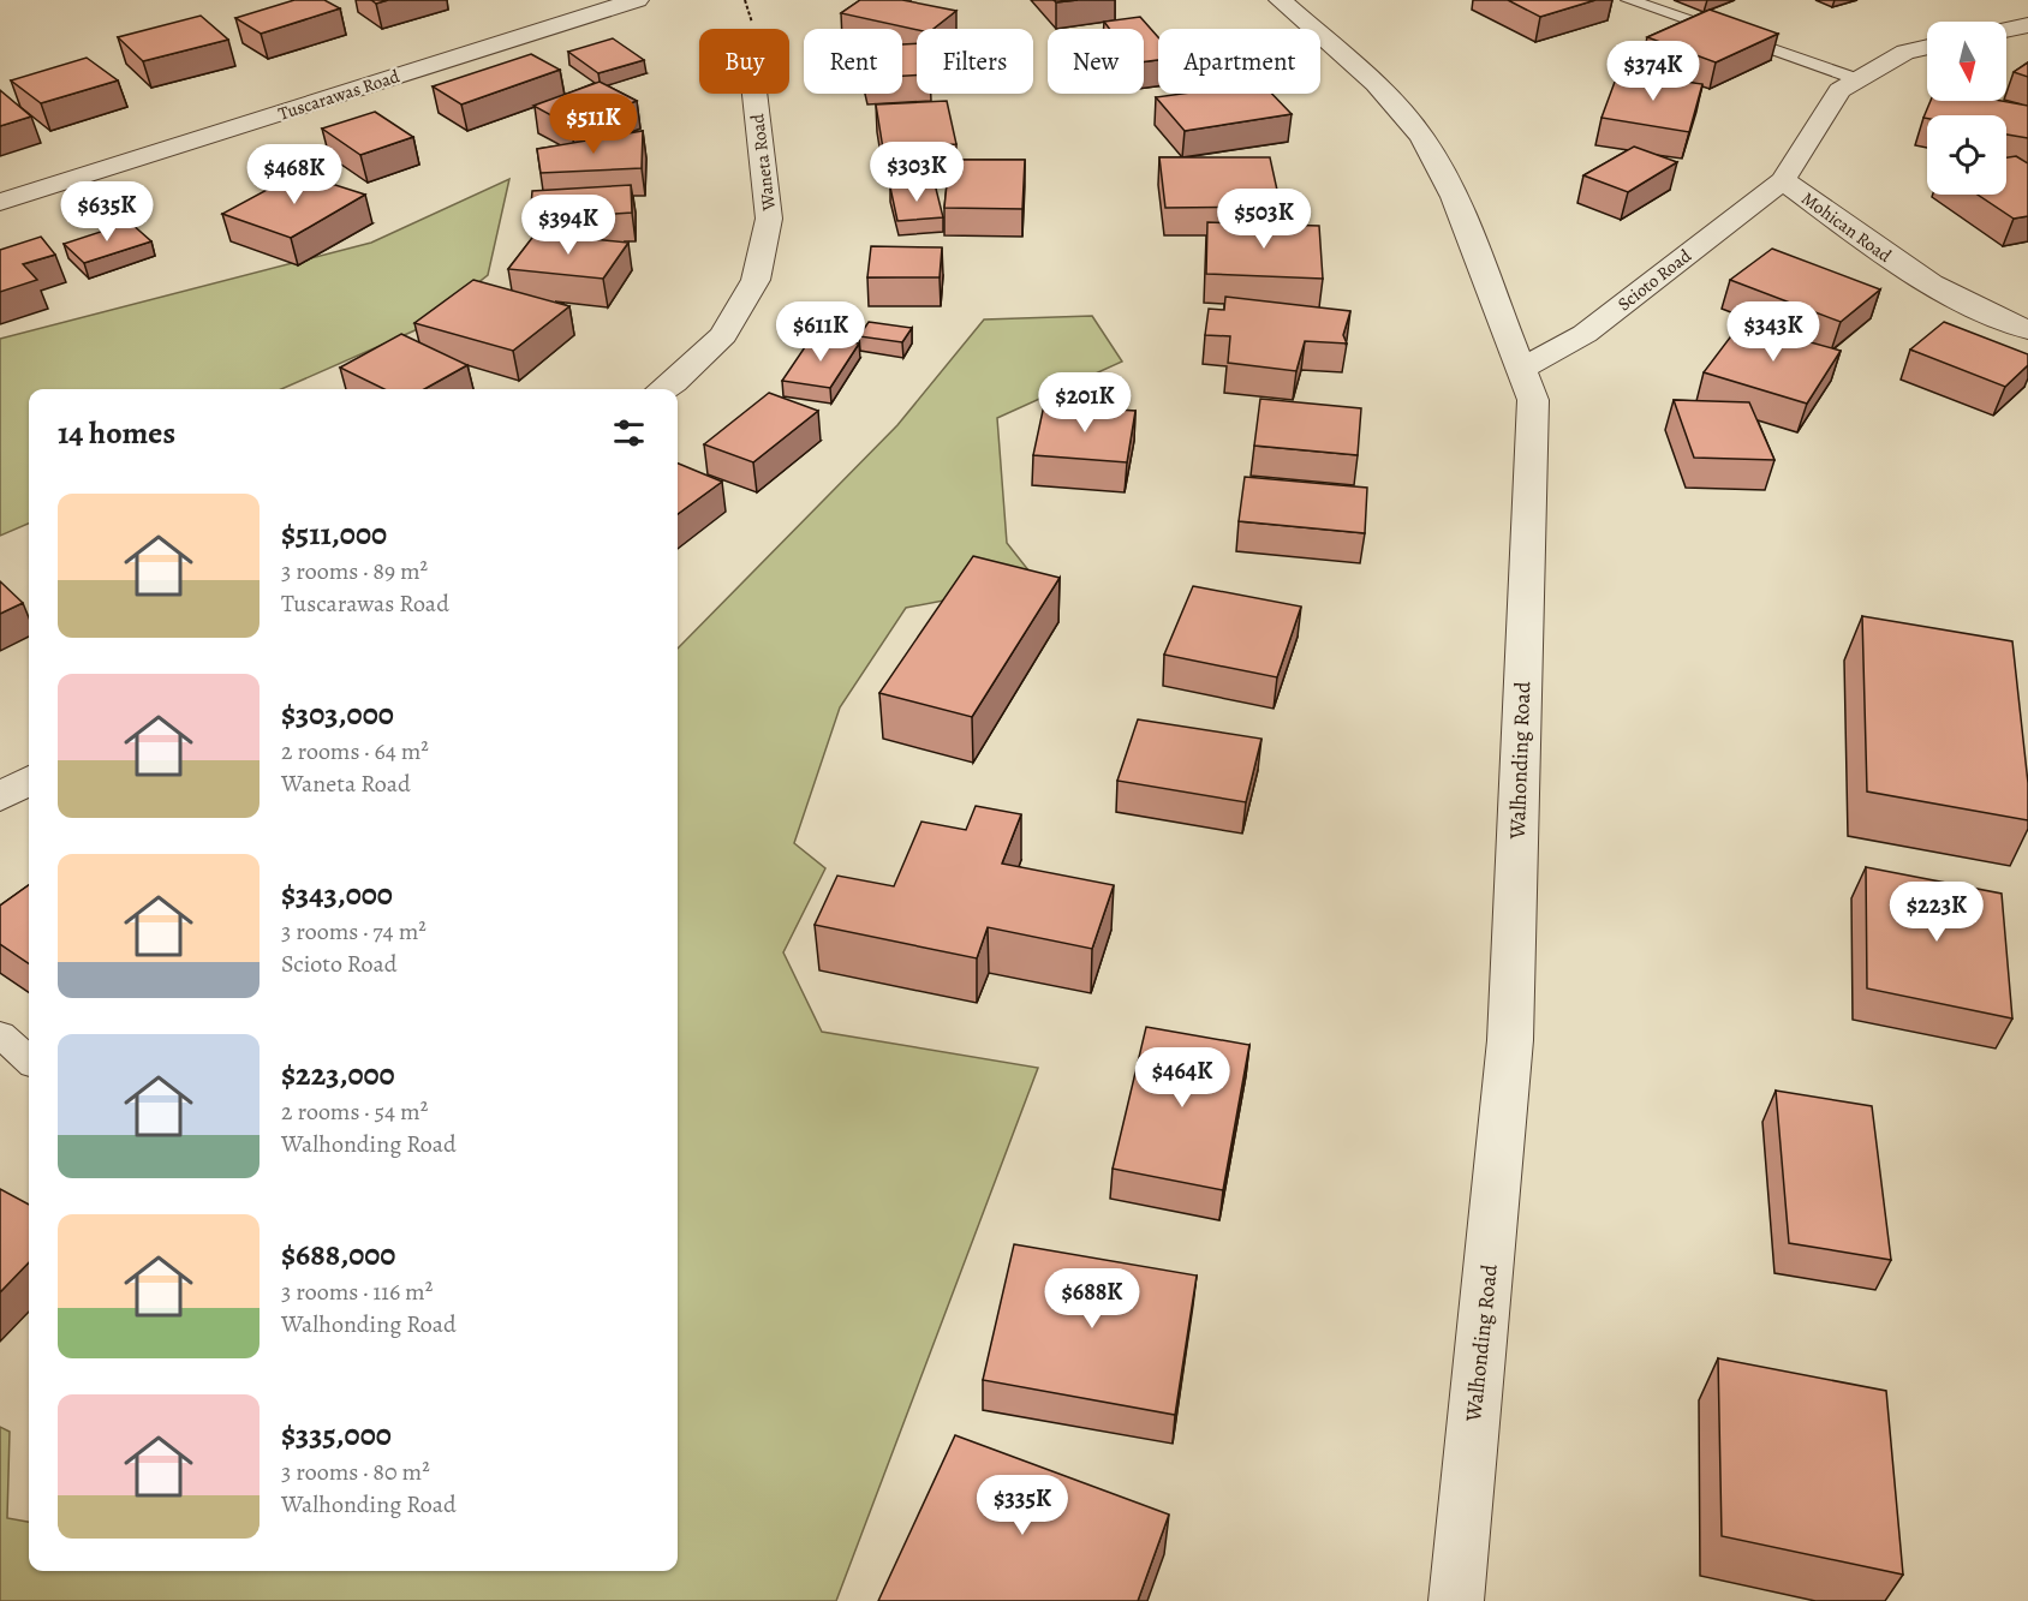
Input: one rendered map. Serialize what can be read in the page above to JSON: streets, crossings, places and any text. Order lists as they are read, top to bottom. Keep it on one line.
{"streets":{"street":["Tuscarawas Road","Waneta Road","Mohican Road","Scioto Road","Walhonding Road"]},"crossings":[["Mohican Road","Scioto Road"],["Scioto Road","Walhonding Road"]],"north":"bottom","page":{"chip":["Buy","Rent","Filters","New","Apartment"],"price":["$374K","$511K","$303K","$468K","$635K","$503K","$394K","$611K","$343K","$201K","$223K","$464K","$688K","$335K"],"heading":"14 homes","list":[{"name":"$511,000","note":"3 rooms · 89 m² · Tuscarawas Road"},{"name":"$303,000","note":"2 rooms · 64 m² · Waneta Road"},{"name":"$343,000","note":"3 rooms · 74 m² · Scioto Road"},{"name":"$223,000","note":"2 rooms · 54 m² · Walhonding Road"},{"name":"$688,000","note":"3 rooms · 116 m² · Walhonding Road"},{"name":"$335,000","note":"3 rooms · 80 m² · Walhonding Road"}]}}
